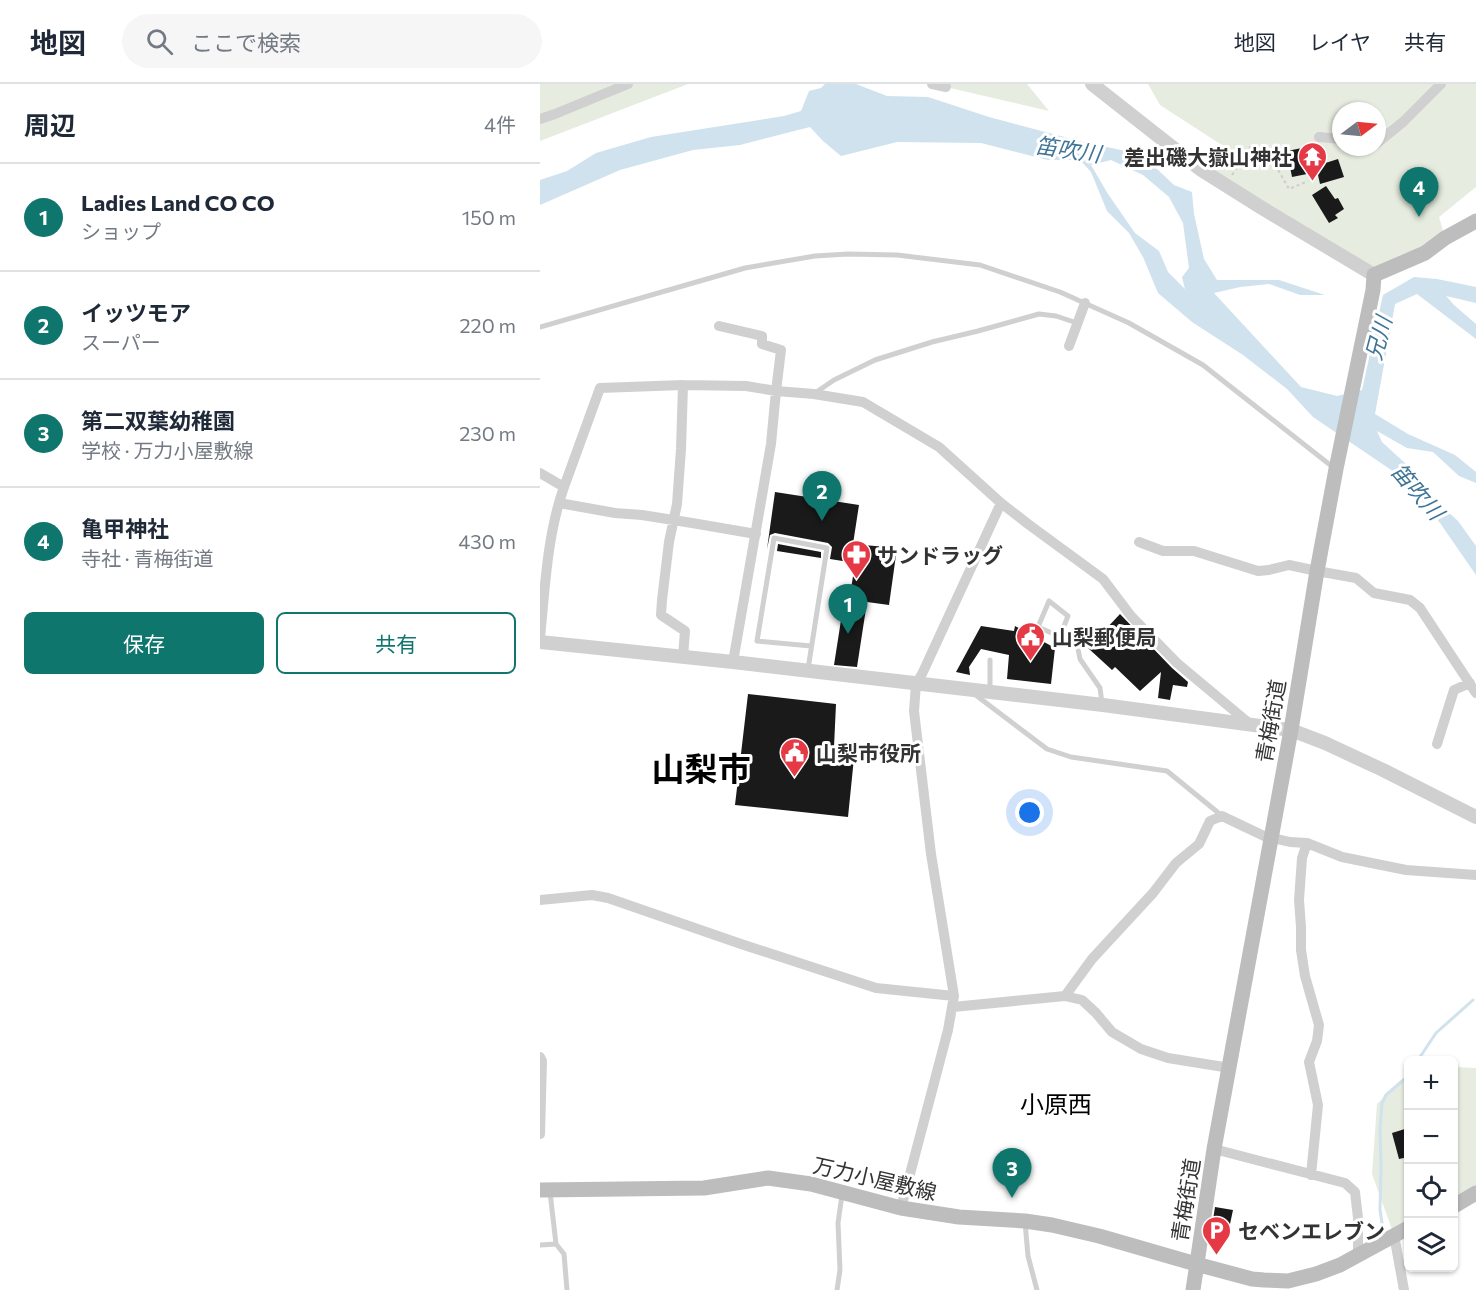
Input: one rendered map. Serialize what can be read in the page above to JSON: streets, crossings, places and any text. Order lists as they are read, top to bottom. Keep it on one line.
{"streets":{"main road":["青梅街道","万力小屋敷線"]},"crossings":[["青梅街道","万力小屋敷線"]],"districts":["山梨市","小原西"],"water":["笛吹川","兄川"],"places":{"temple":["差出磯大嶽山神社"],"pharmacy":["サンドラッグ"],"public building":["山梨郵便局","山梨市役所"],"parking":["セベンエレブン"]},"north":"right","page":{"header":"地図","search":"ここで検索","nav":["地図","レイヤ","共有"],"heading":["周辺","4件"],"list":[{"mark":"1","name":"Ladies Land CO CO","note":"ショップ","value":"150 m"},{"mark":"2","name":"イッツモア","note":"スーパー","value":"220 m"},{"mark":"3","name":"第二双葉幼稚園","note":"学校 · 万力小屋敷線","value":"230 m"},{"mark":"4","name":"亀甲神社","note":"寺社 · 青梅街道","value":"430 m"}],"pins":["4","2","1","3"],"buttons":["保存","共有"],"map_buttons":["+","−"]}}
